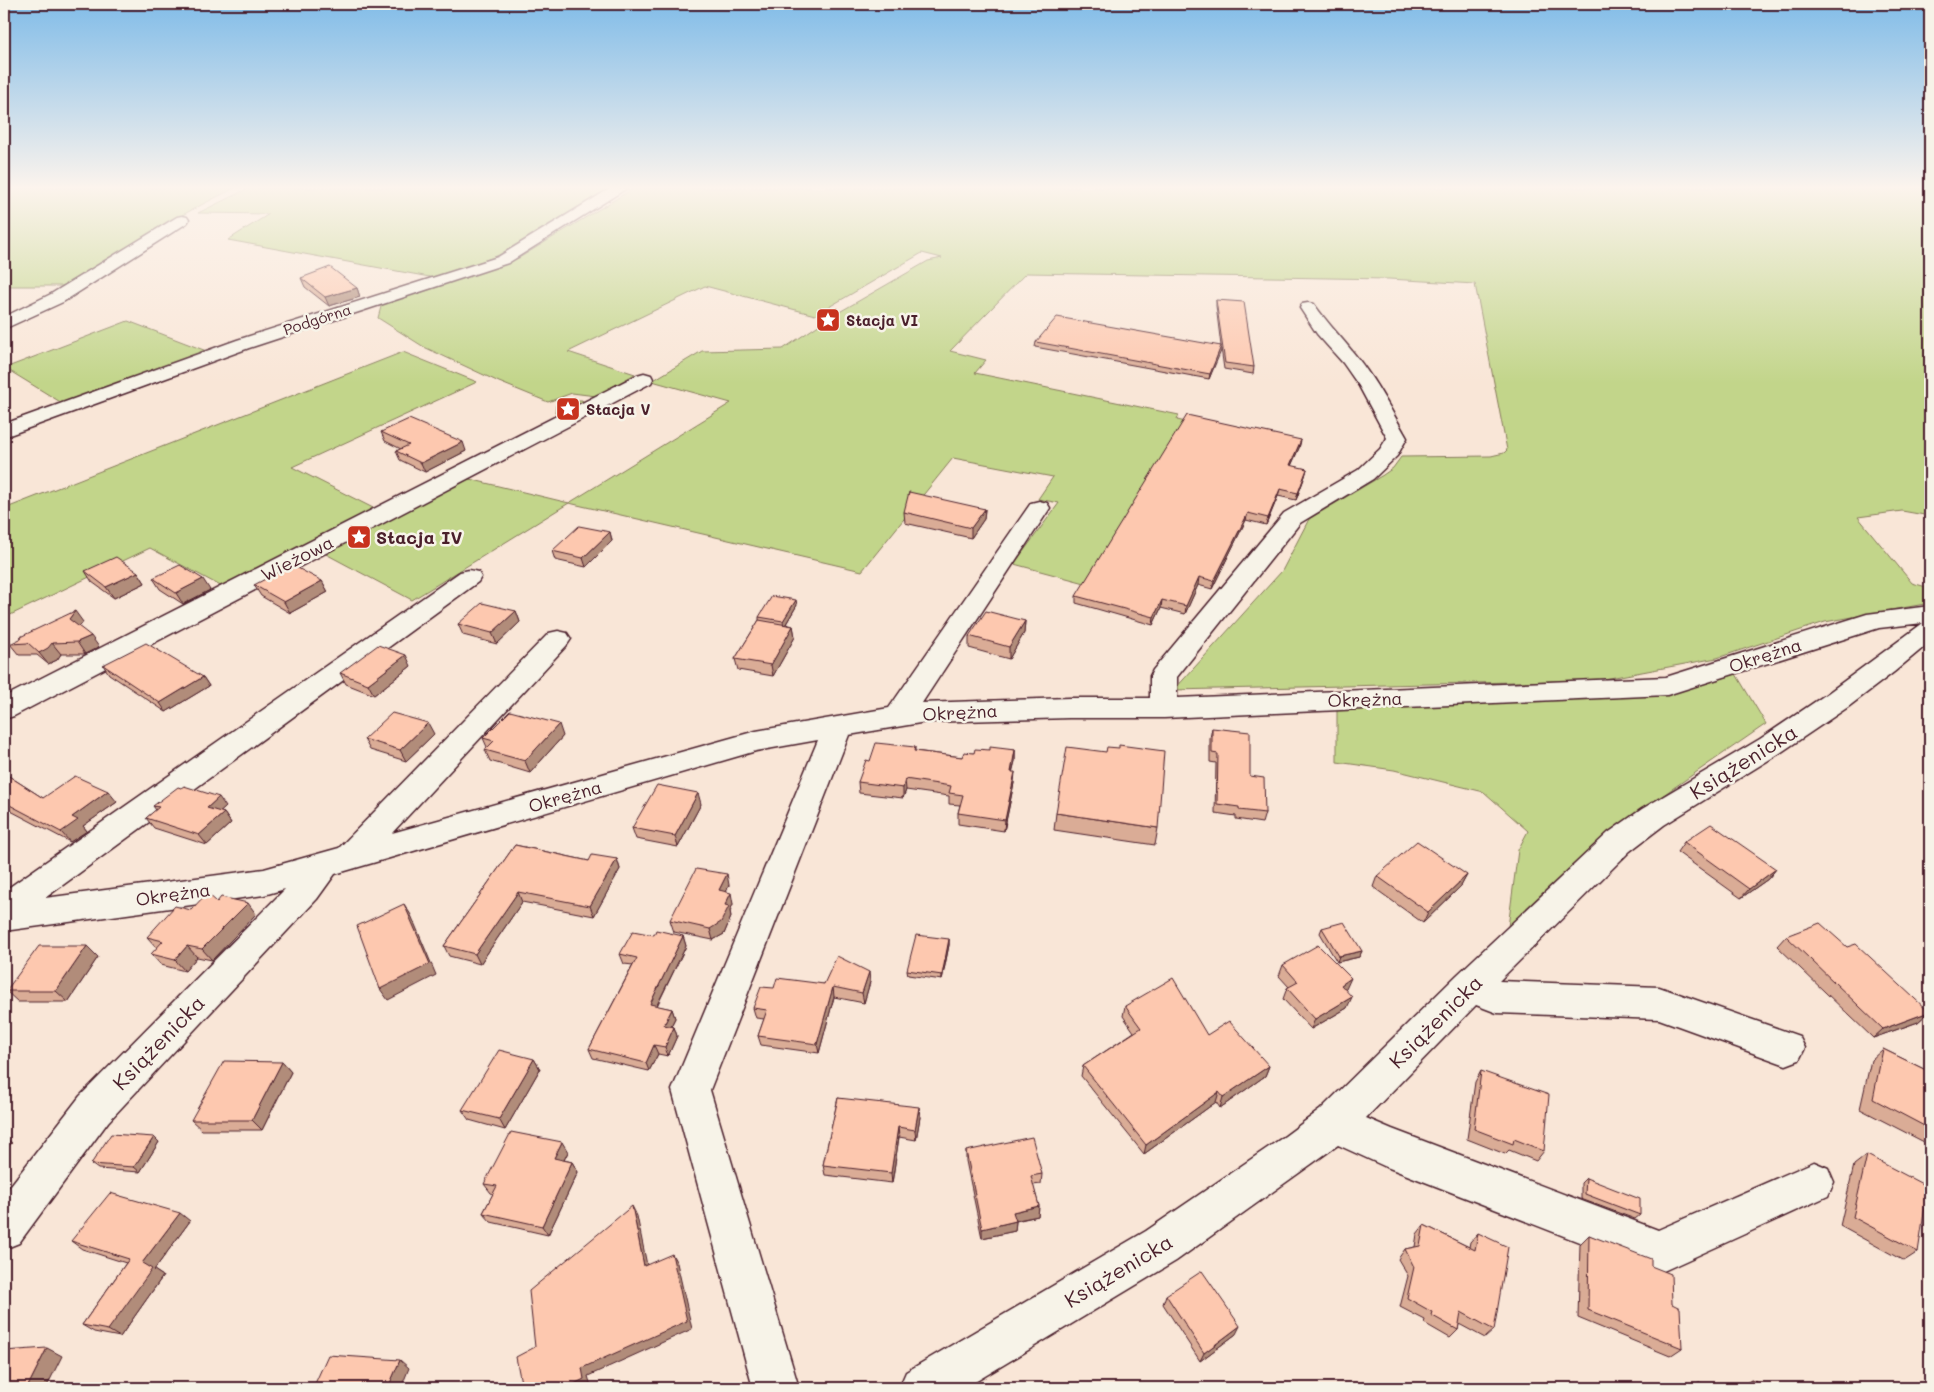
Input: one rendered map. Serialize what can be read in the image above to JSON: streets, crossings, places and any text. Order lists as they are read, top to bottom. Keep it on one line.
{"streets":{"street":["Podgórna","Wieżowa","Okrężna","Książenicka"]},"crossings":[["Okrężna","Książenicka"]],"places":{"place":["Stacja VI","Stacja V","Stacja IV"]}}
